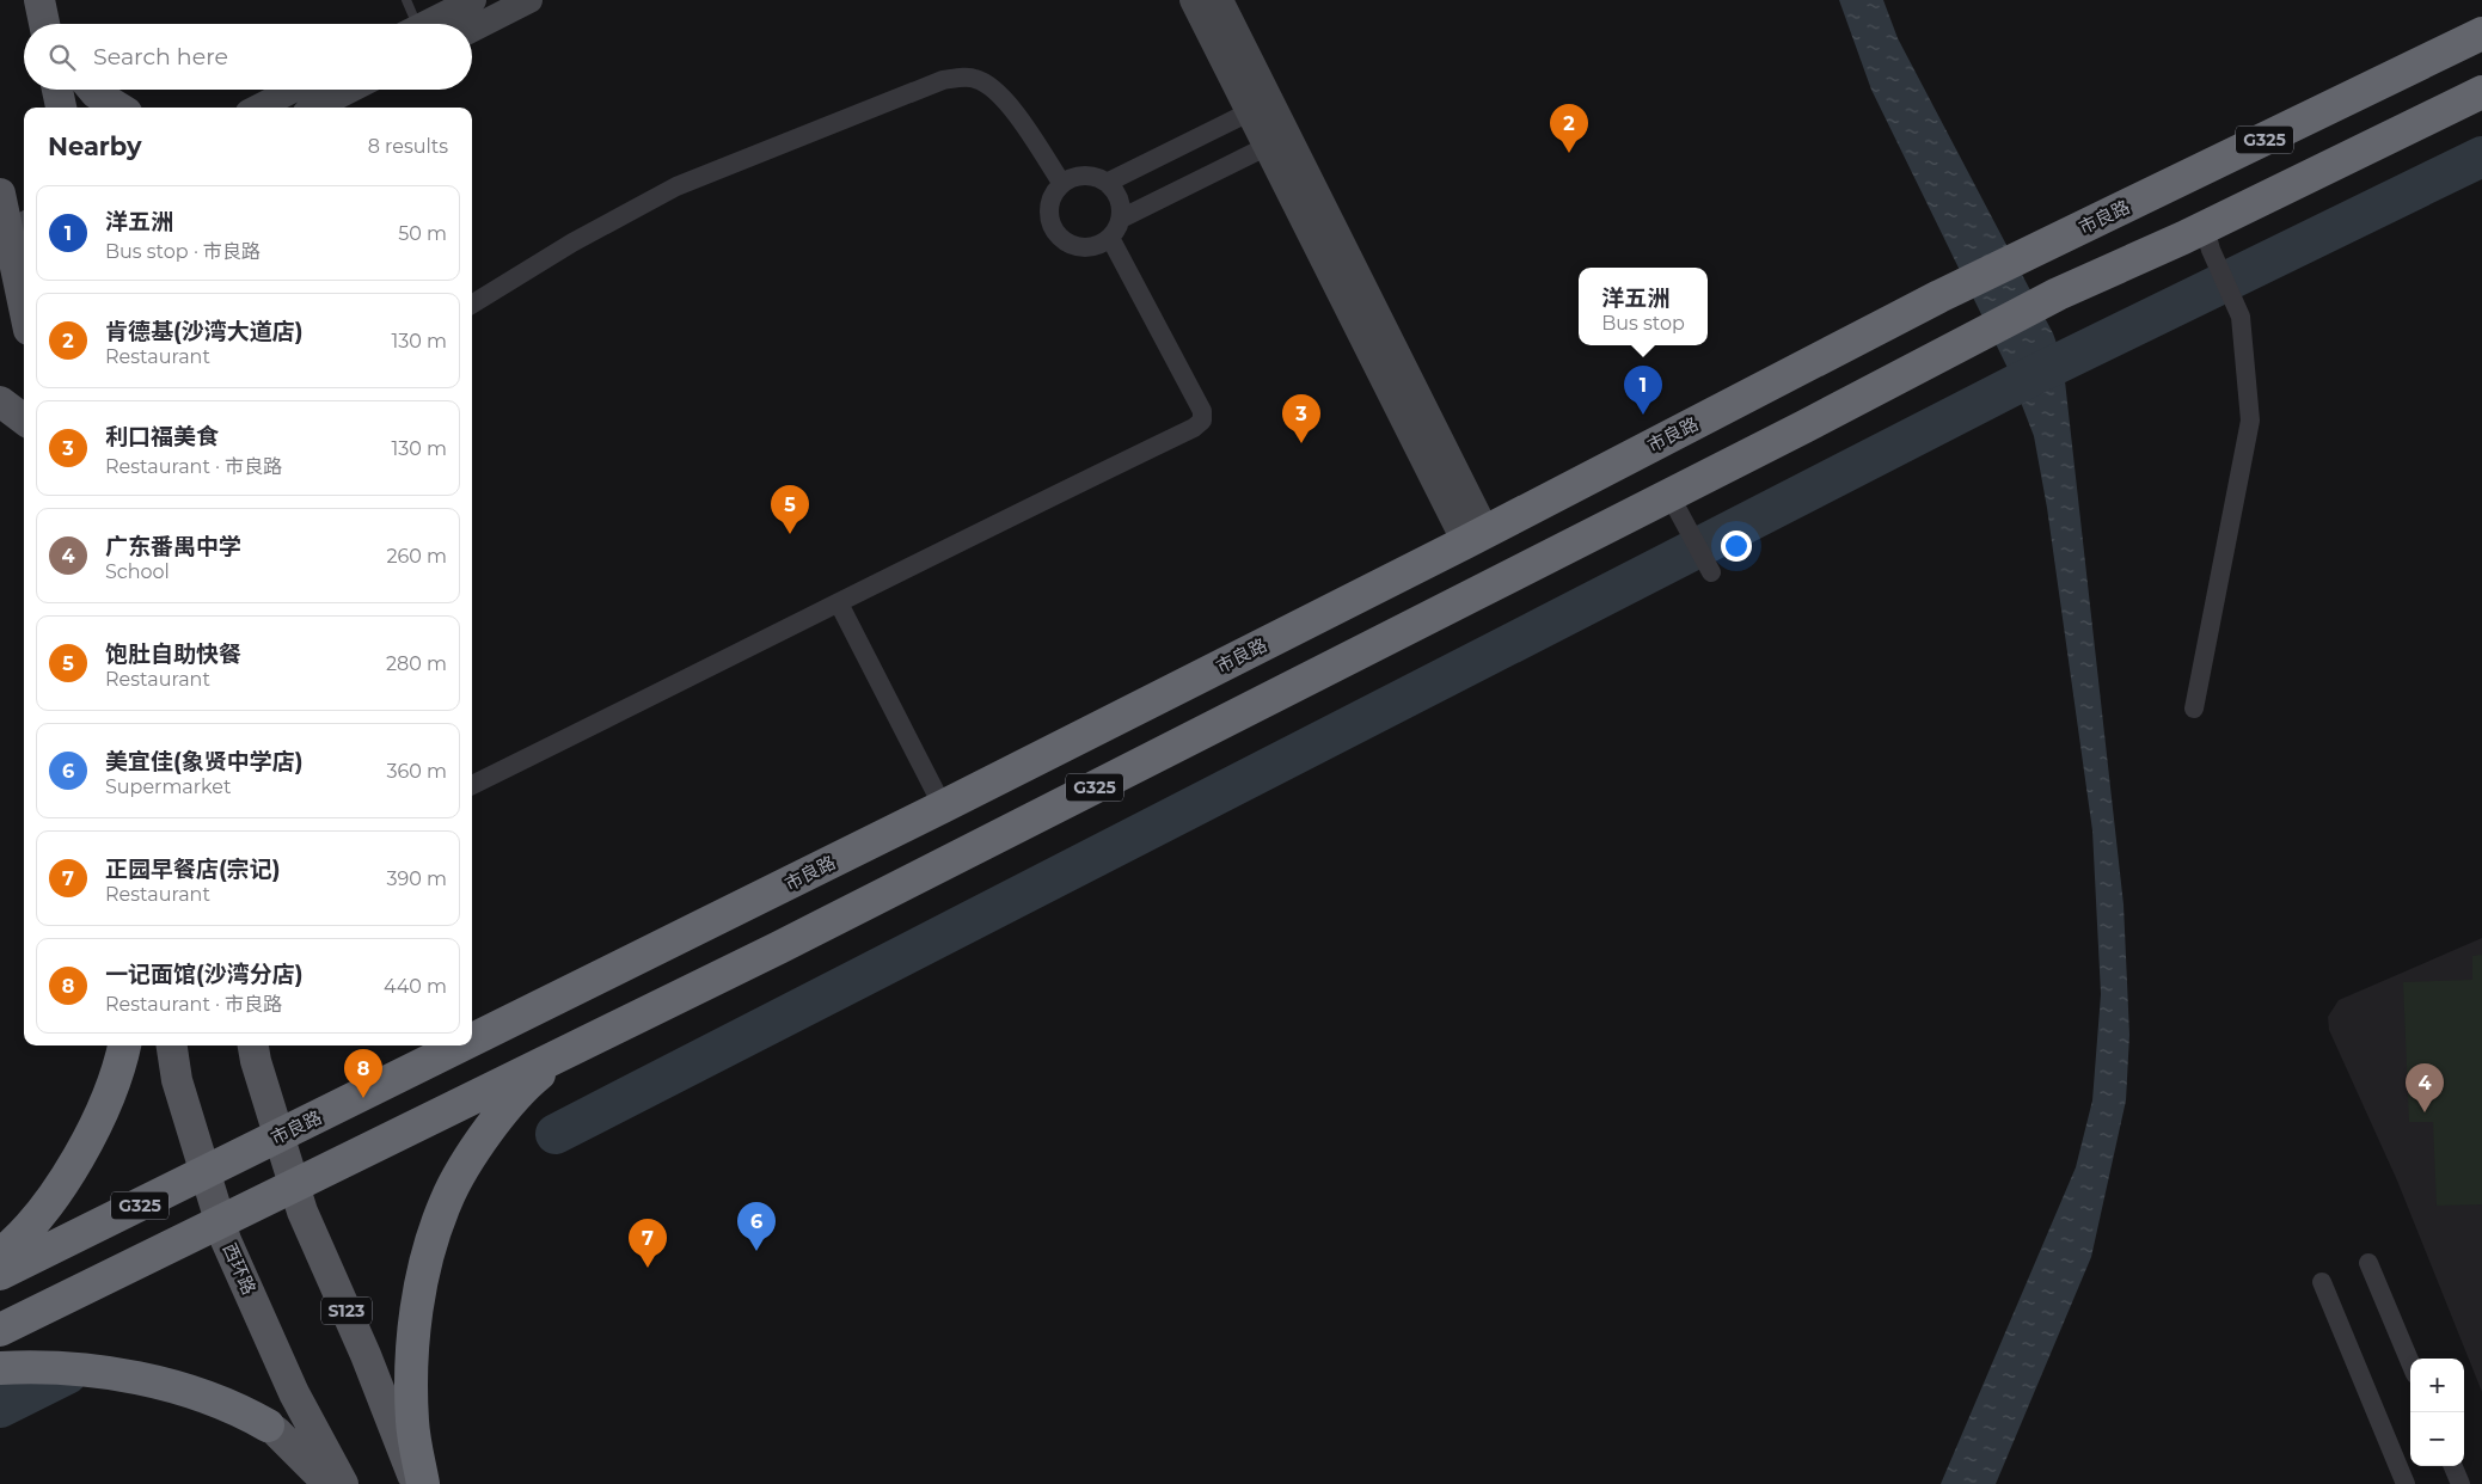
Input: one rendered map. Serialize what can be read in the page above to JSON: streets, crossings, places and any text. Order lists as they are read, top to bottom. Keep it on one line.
{"streets":{"highway":["G325","市良路"],"main road":["西环路","S123"]},"crossings":[["G325","西环路"],["G325","S123"],["市良路","西环路"],["市良路","S123"]],"page":{"search":"Search here","pins":["2","1","3","5","8","4","6","7"],"heading":["Nearby","8 results"],"list":[{"mark":"1","name":"洋五洲","note":"Bus stop · 市良路","value":"50 m"},{"mark":"2","name":"肯德基(沙湾大道店)","note":"Restaurant","value":"130 m"},{"mark":"3","name":"利口福美食","note":"Restaurant · 市良路","value":"130 m"},{"mark":"4","name":"广东番禺中学","note":"School","value":"260 m"},{"mark":"5","name":"饱肚自助快餐","note":"Restaurant","value":"280 m"},{"mark":"6","name":"美宜佳(象贤中学店)","note":"Supermarket","value":"360 m"},{"mark":"7","name":"正园早餐店(宗记)","note":"Restaurant","value":"390 m"},{"mark":"8","name":"一记面馆(沙湾分店)","note":"Restaurant · 市良路","value":"440 m"}],"popup":["洋五洲","Bus stop"],"map_buttons":["+","−"]}}
